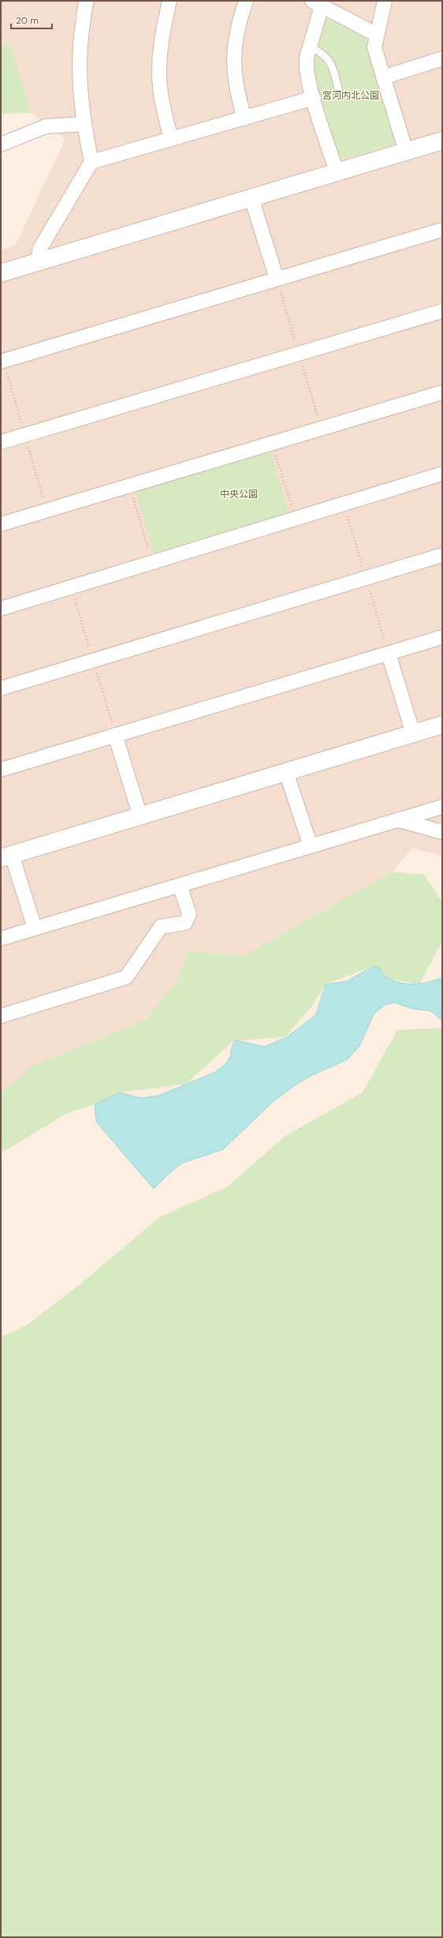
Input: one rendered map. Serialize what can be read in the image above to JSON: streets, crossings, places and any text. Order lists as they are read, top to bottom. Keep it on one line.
{"parks":["宮河内北公園","中央公園"],"scale_bar":"20 m"}
